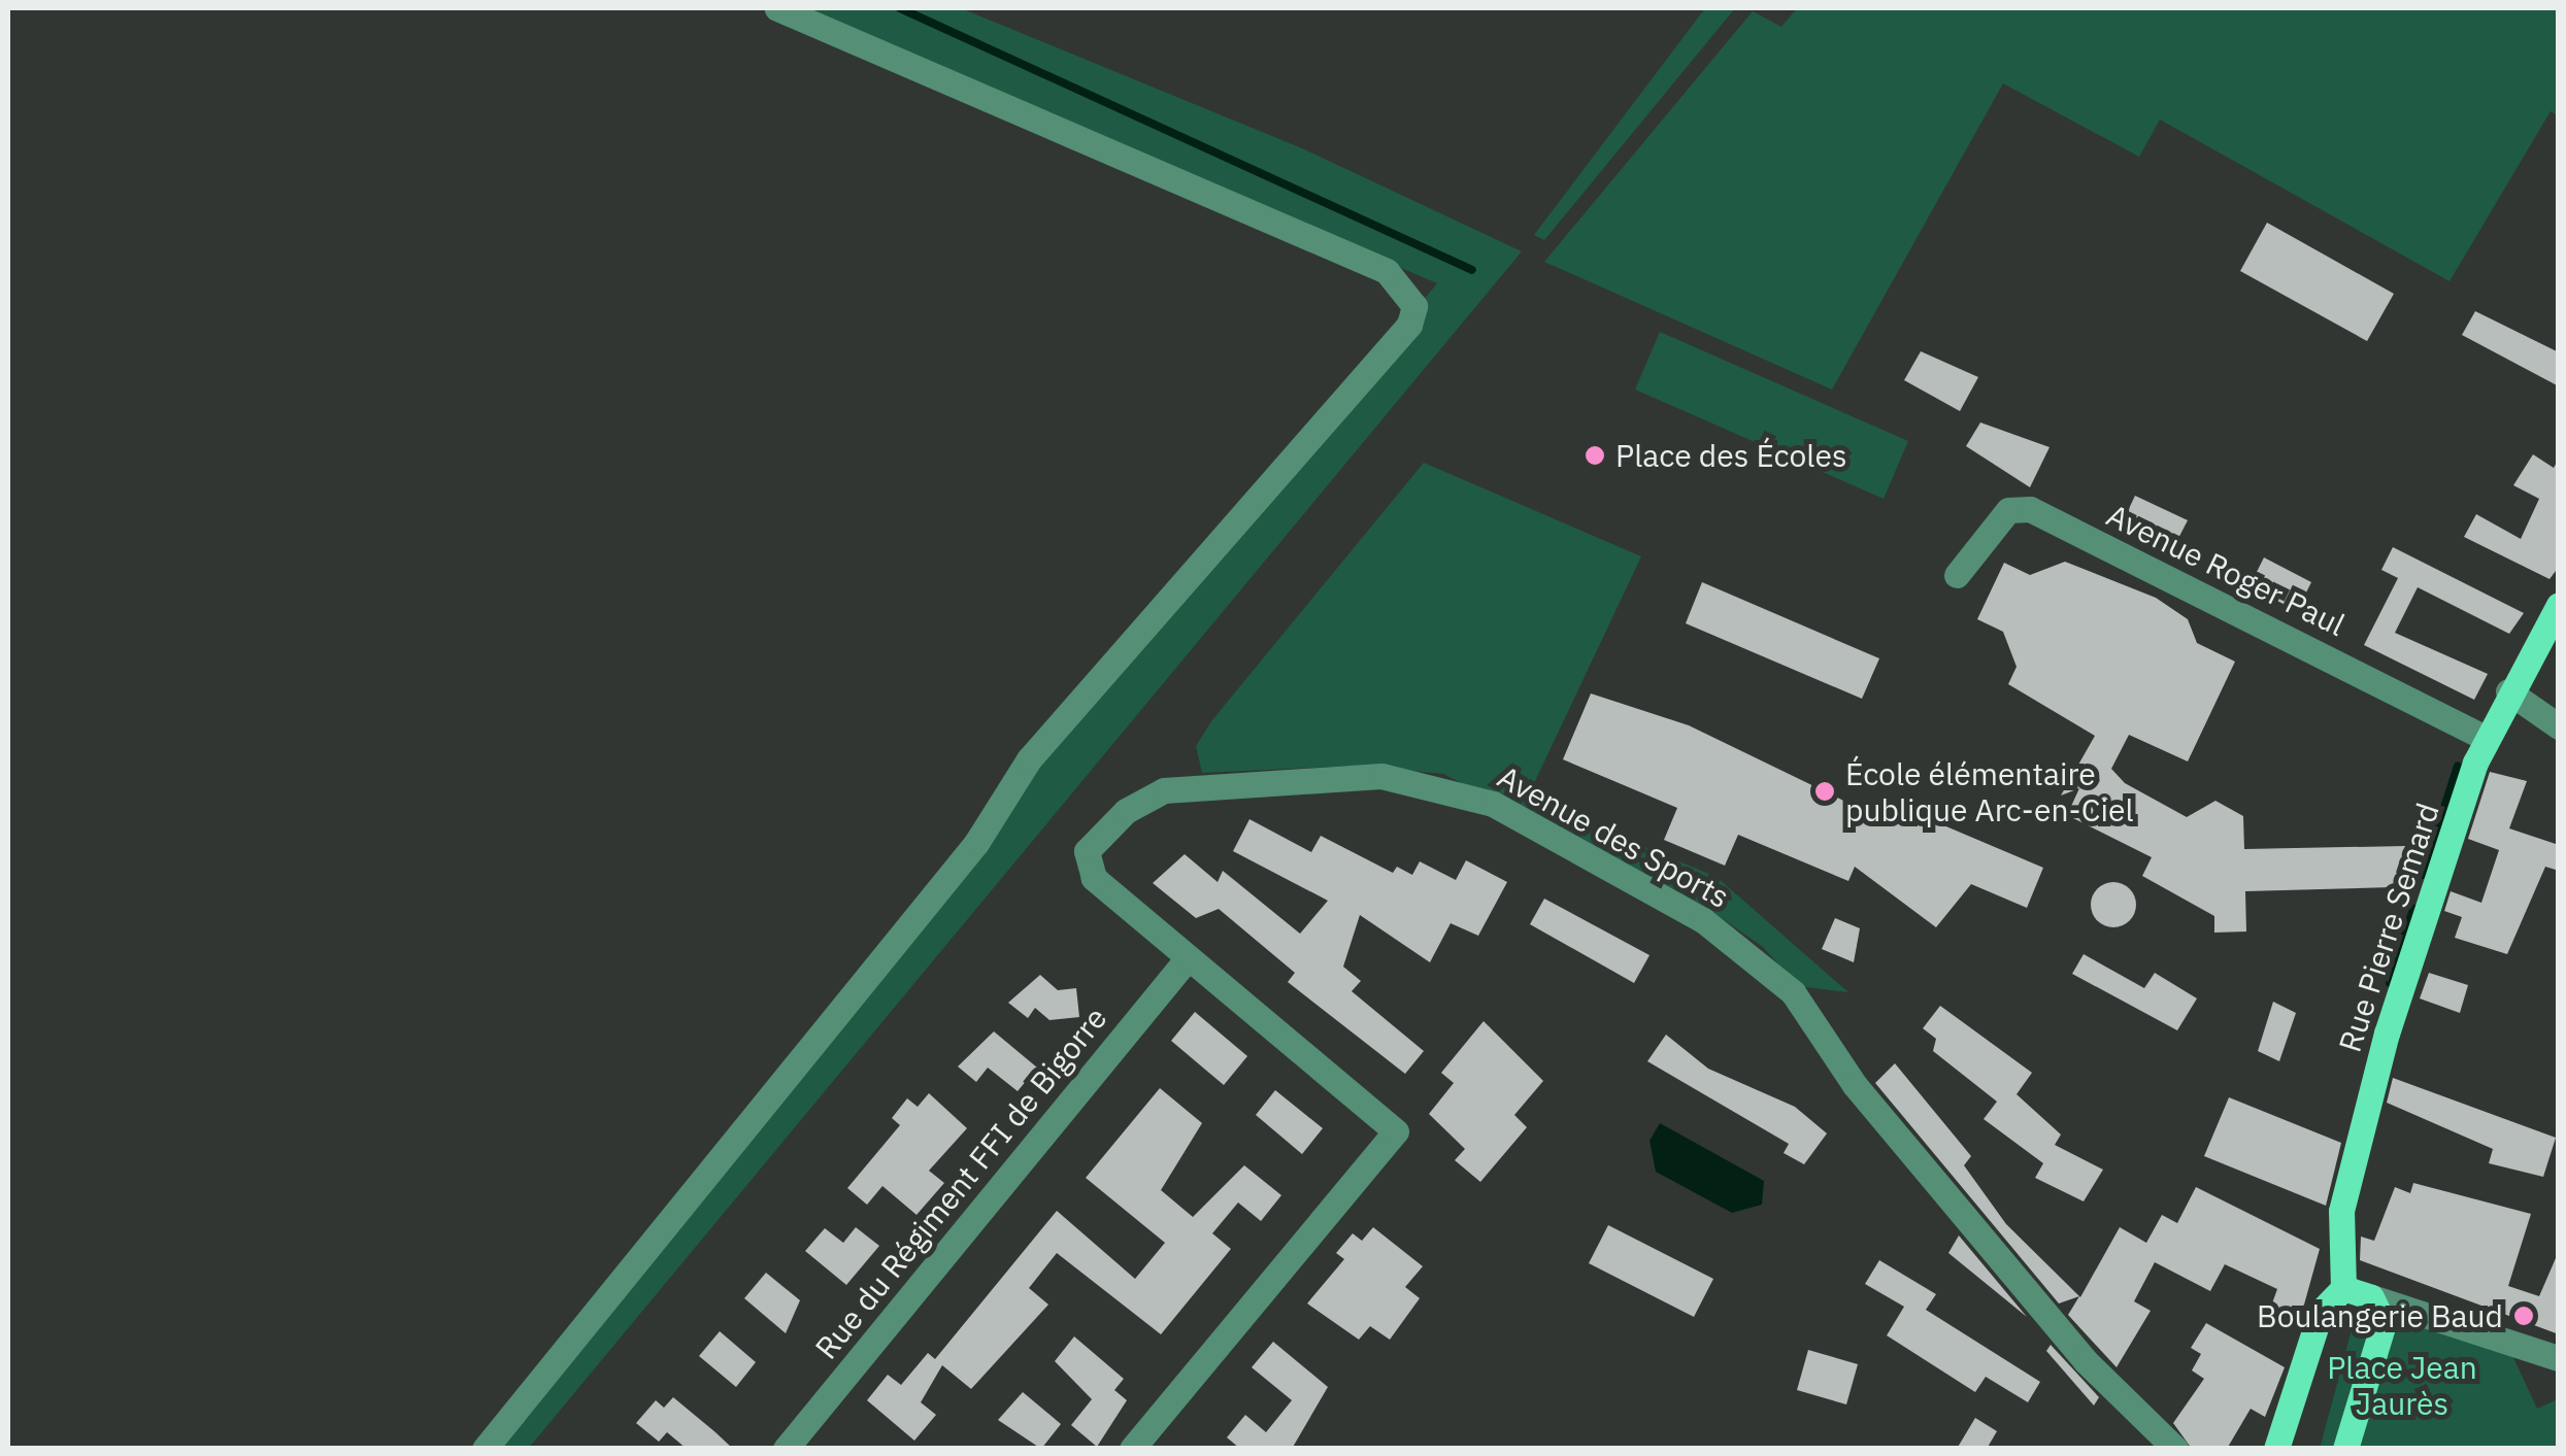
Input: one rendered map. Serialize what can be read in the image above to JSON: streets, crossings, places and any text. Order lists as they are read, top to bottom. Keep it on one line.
{"streets":{"main road":["Rue Pierre Semard"],"street":["Avenue Roger Paul","Avenue des Sports","Rue du Régiment FFI de Bigorre"]},"crossings":[["Avenue Roger Paul","Rue Pierre Semard"],["Avenue des Sports","Rue du Régiment FFI de Bigorre"]],"parks":["Place Jean Jaurès"],"places":["Place des Écoles","École élémentaire publique Arc-en-Ciel","Boulangerie Baud"]}
